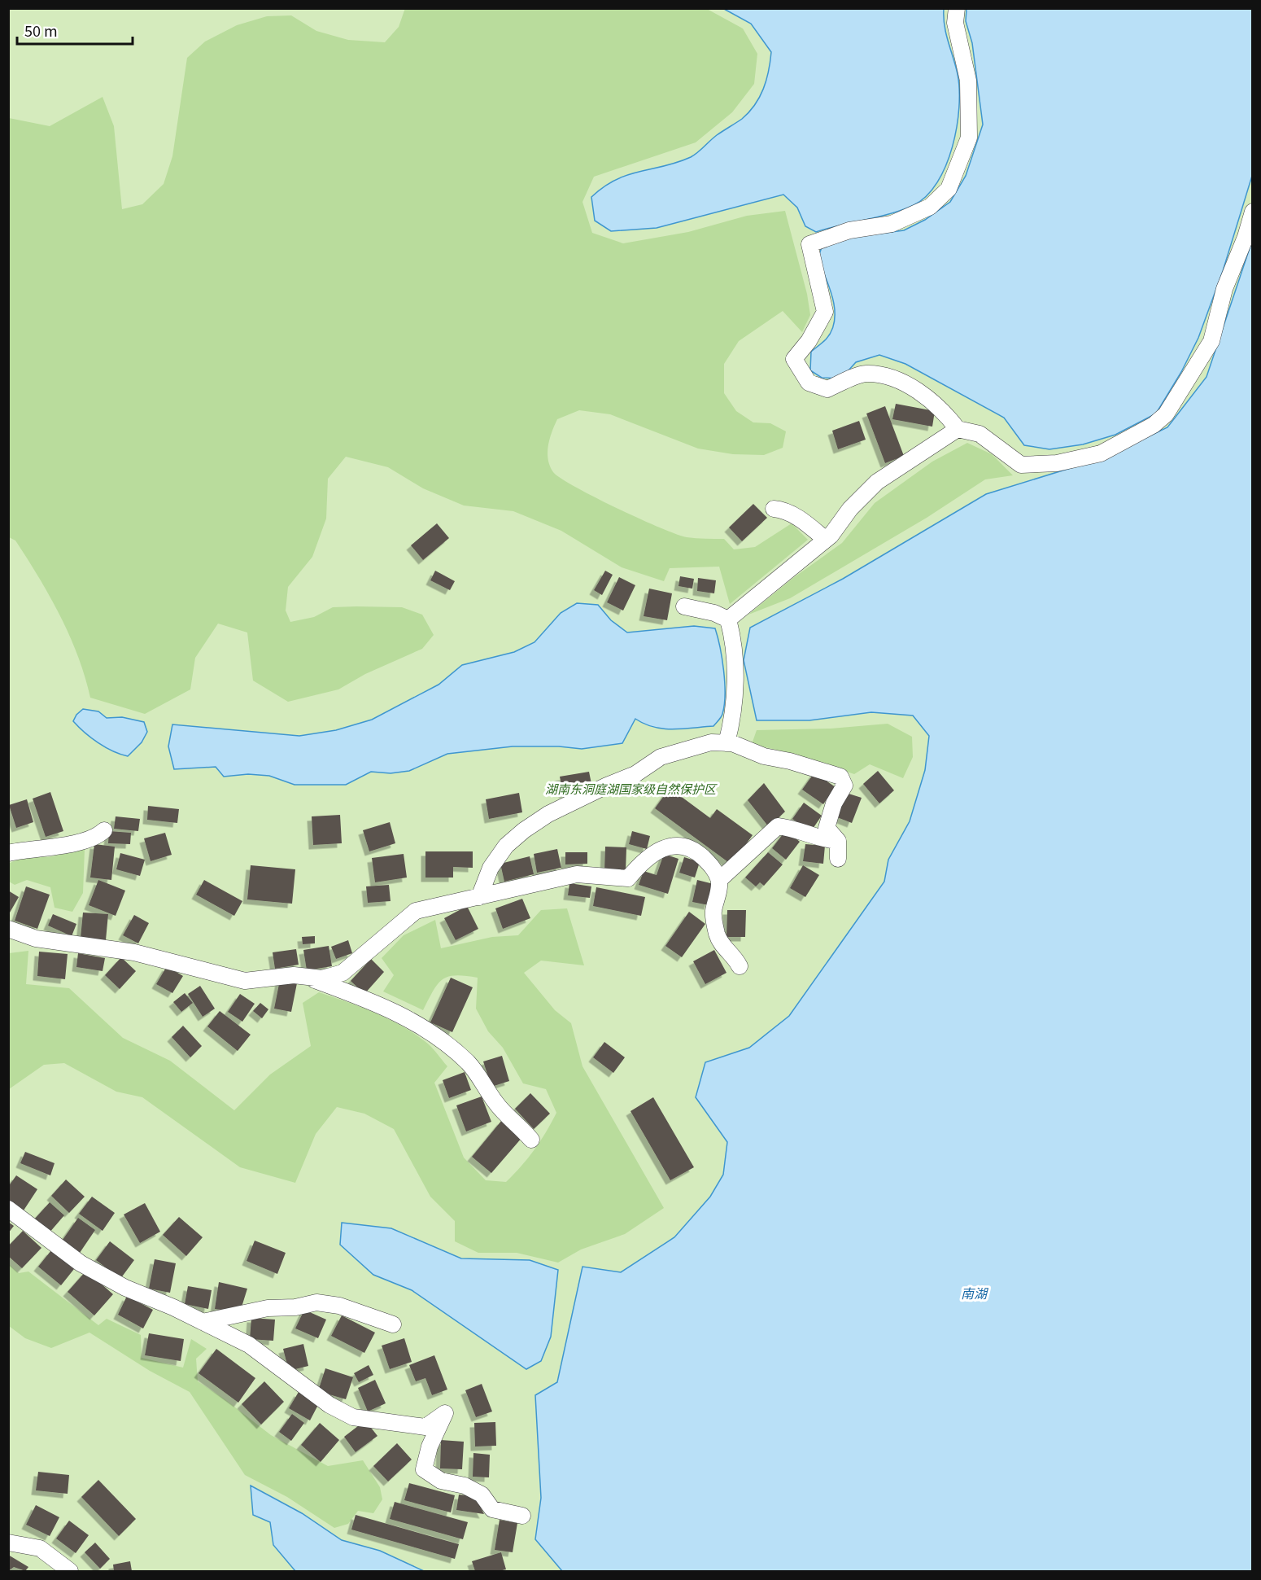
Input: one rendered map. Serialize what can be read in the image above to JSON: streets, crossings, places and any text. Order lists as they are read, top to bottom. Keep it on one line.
{"water":["南湖"],"parks":["湖南东洞庭湖国家级自然保护区"],"scale_bar":"50 m"}
